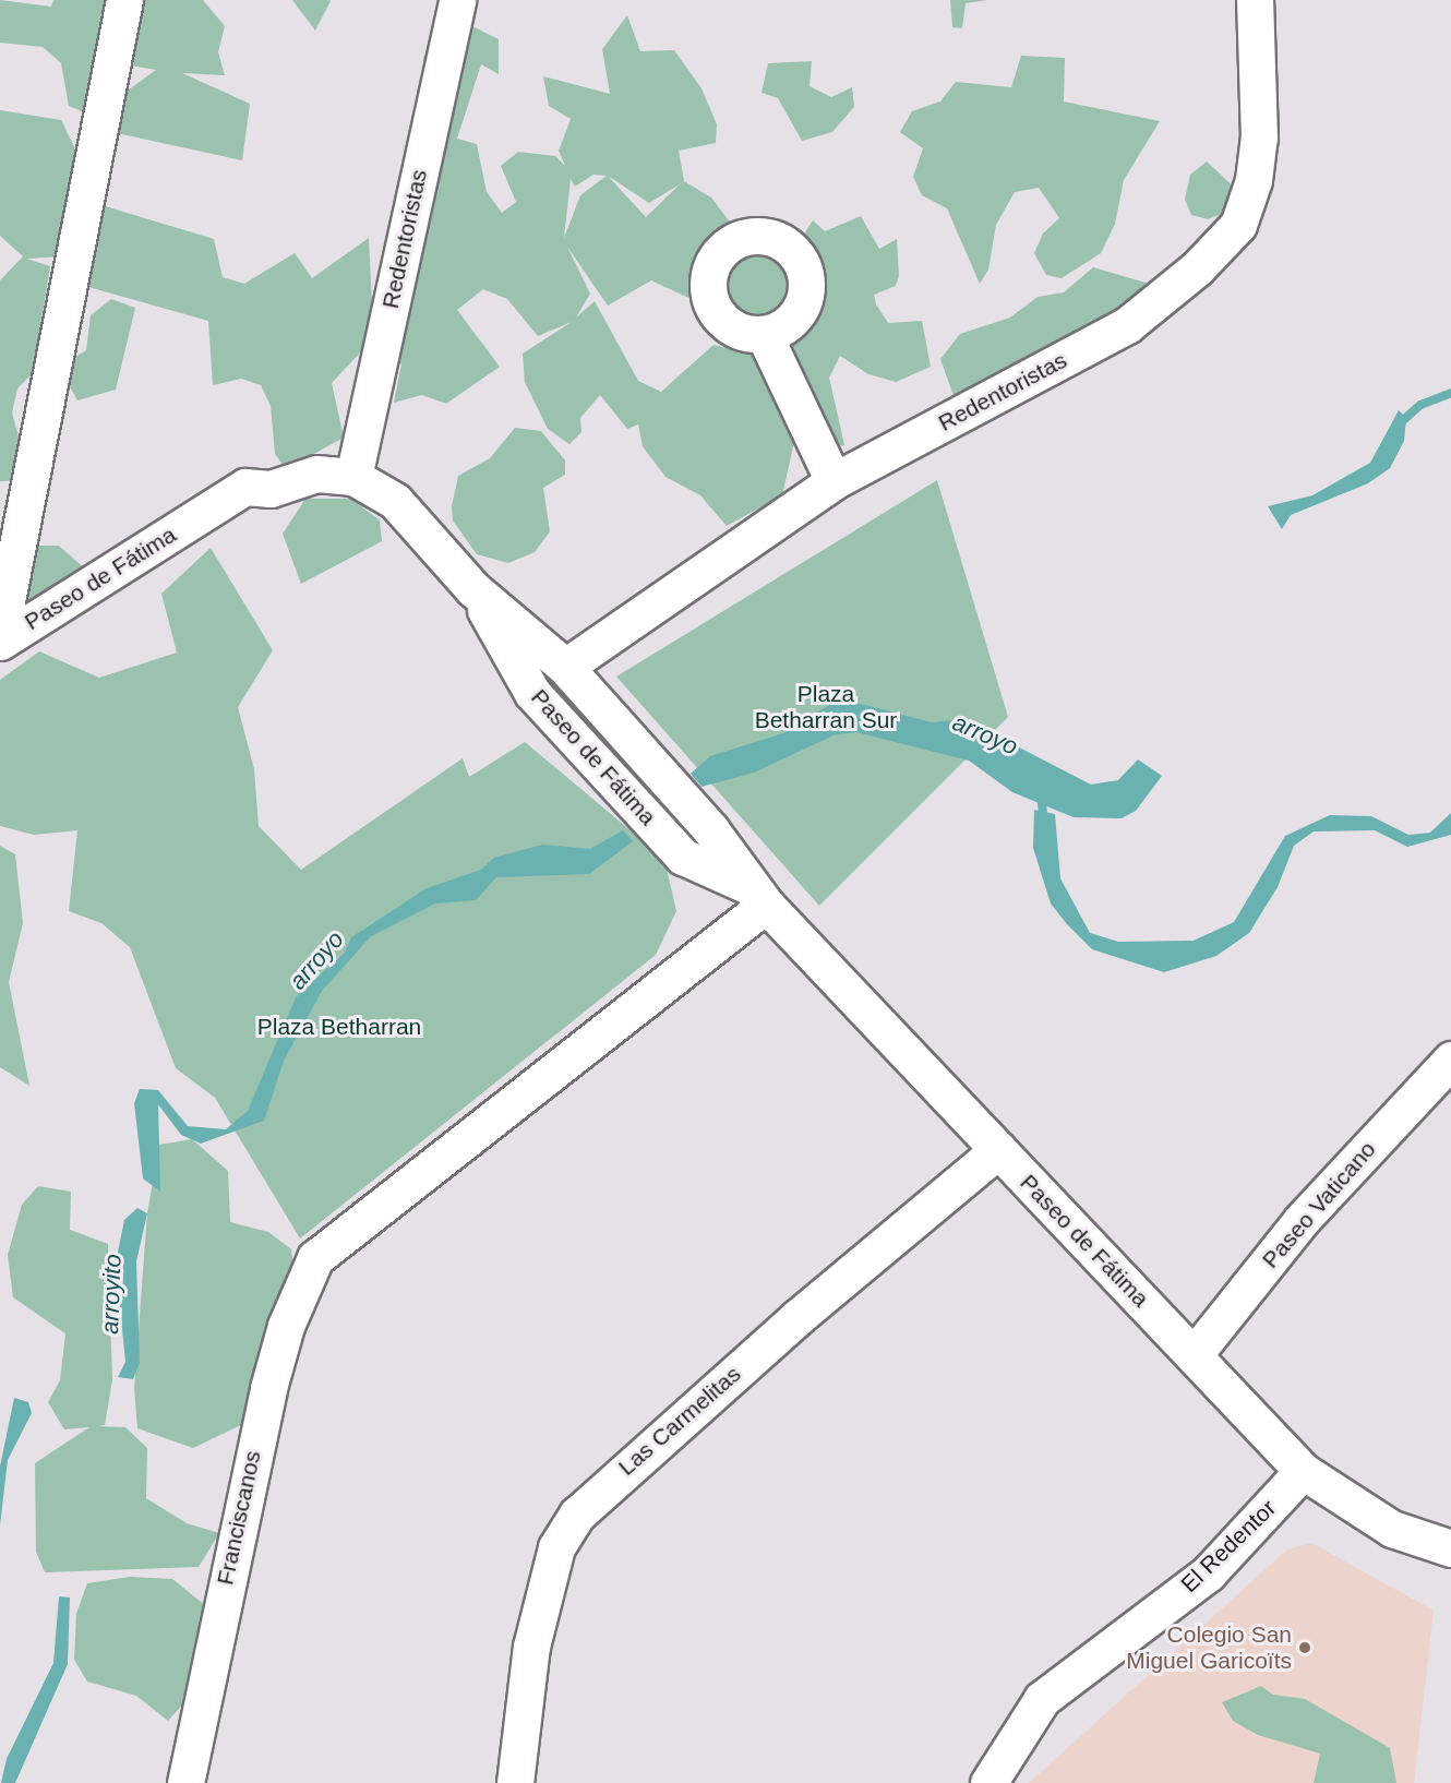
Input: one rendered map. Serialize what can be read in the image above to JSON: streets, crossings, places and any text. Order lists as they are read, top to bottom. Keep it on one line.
{"streets":{"street":["Redentoristas","Paseo de Fátima","Paseo Vaticano","Las Carmelitas","Franciscanos","El Redentor"]},"crossings":[["Redentoristas","Paseo de Fátima"],["Paseo de Fátima","Paseo Vaticano"],["Paseo de Fátima","Las Carmelitas"],["Paseo de Fátima","Franciscanos"],["Paseo de Fátima","El Redentor"]],"water":["arroyo","arroyito"],"parks":["Plaza Betharran Sur","Plaza Betharran"],"places":["Colegio San Miguel Garicoïts"]}
